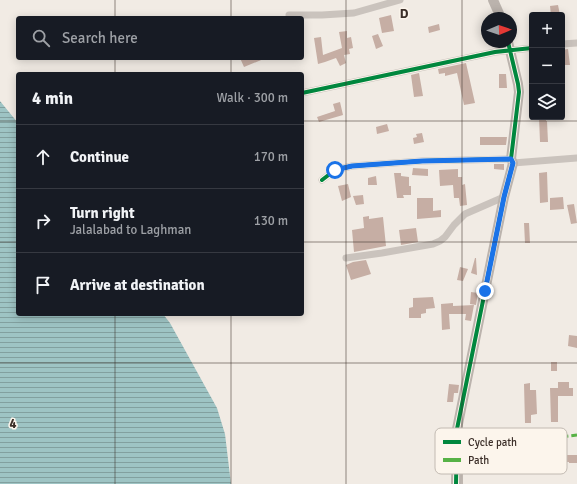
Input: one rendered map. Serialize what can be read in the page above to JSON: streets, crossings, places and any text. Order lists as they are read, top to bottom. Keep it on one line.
{"legend":["Cycle path","Path"],"north":"right","page":{"map_buttons":["+","−"],"search":"Search here","heading":["4 min","Walk · 300 m"],"list":[["Continue","170 m"],["Turn right","Jalalabad to Laghman","130 m"],"Arrive at destination"]},"grid":{"columns":["D"],"rows":["4"]}}
